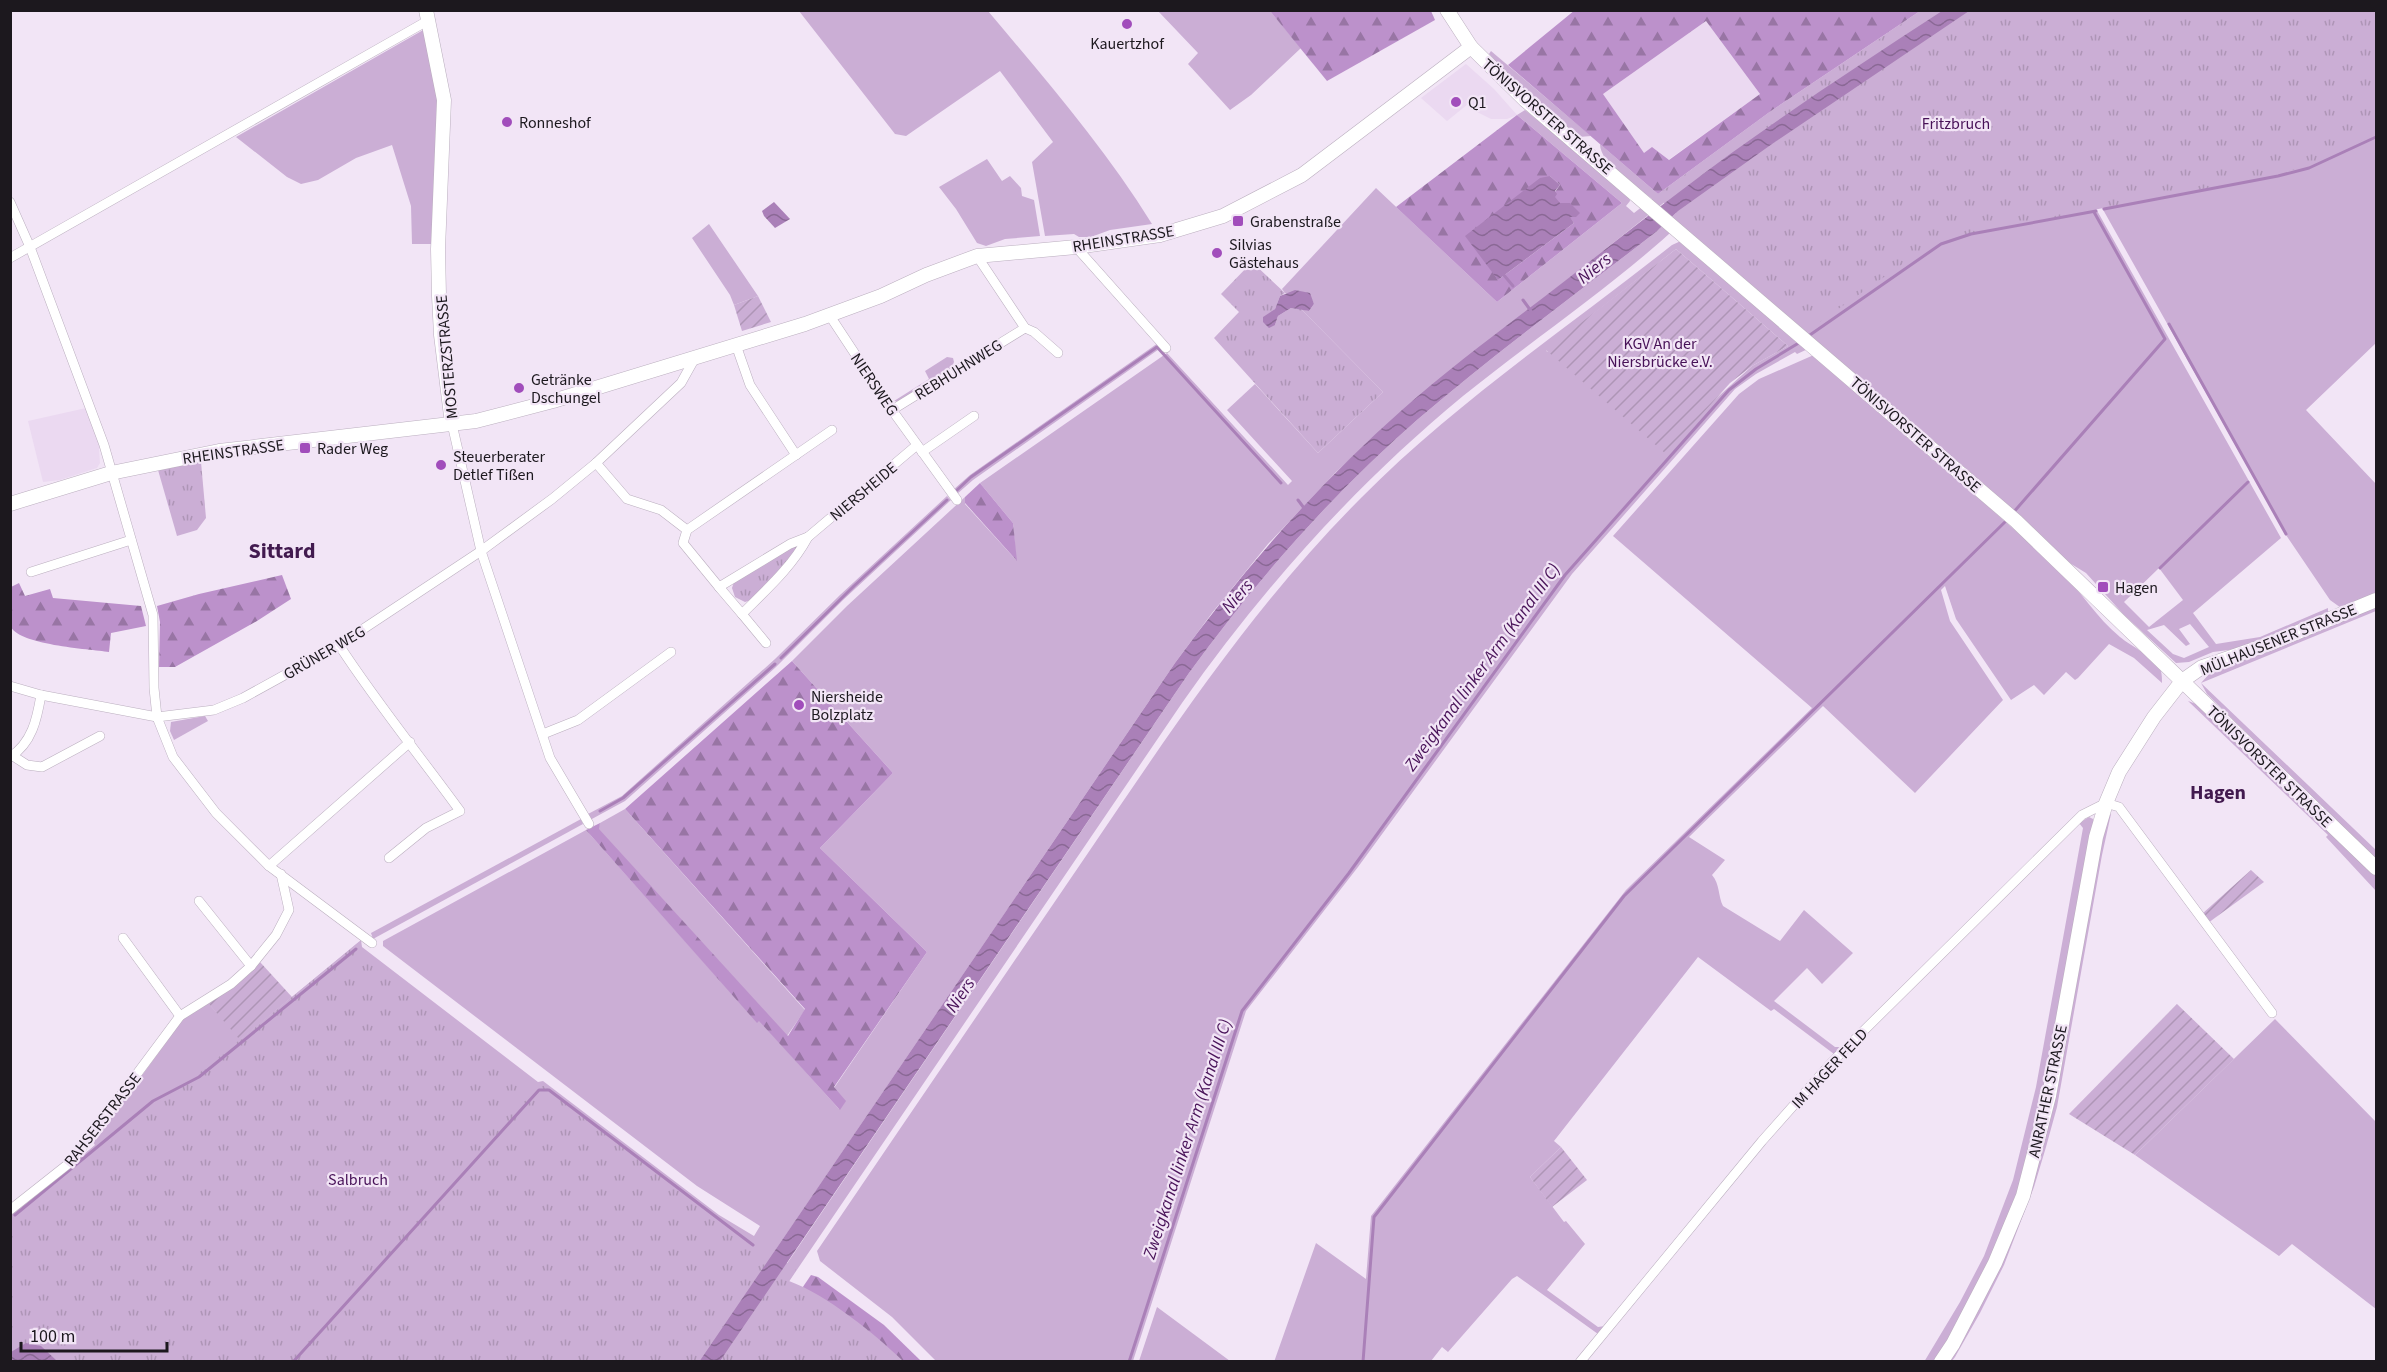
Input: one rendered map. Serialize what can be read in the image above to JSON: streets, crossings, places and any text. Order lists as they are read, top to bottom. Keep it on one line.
{"streets":{"main road":["TÖNISVORSTER STRASSE","RHEINSTRASSE","MOSTERZSTRASSE","MÜLHAUSENER STRASSE","ANRATHER STRASSE"],"street":["REBHUHNWEG","NIERSWEG","NIERSHEIDE","GRÜNER WEG","IM HAGER FELD","RAHSERSTRASSE"]},"crossings":[["TÖNISVORSTER STRASSE","RHEINSTRASSE"],["TÖNISVORSTER STRASSE","MÜLHAUSENER STRASSE"],["TÖNISVORSTER STRASSE","ANRATHER STRASSE"],["RHEINSTRASSE","MOSTERZSTRASSE"],["RHEINSTRASSE","NIERSWEG"],["RHEINSTRASSE","GRÜNER WEG"],["MOSTERZSTRASSE","GRÜNER WEG"],["REBHUHNWEG","NIERSWEG"],["NIERSWEG","NIERSHEIDE"],["MÜLHAUSENER STRASSE","ANRATHER STRASSE"],["IM HAGER FELD","ANRATHER STRASSE"]],"districts":["Sittard","Hagen"],"water":["Niers","Zweigkanal linker Arm (Kanal III C)"],"parks":["Fritzbruch","KGV An der Niersbrücke e.V.","Salbruch"],"places":{"other":["Kauertzhof","Q1","Ronneshof","Silvias Gästehaus","Getränke Dschungel","Steuerberater Detlef Tißen","Niersheide Bolzplatz"],"transit":["Grabenstraße","Rader Weg","Hagen"]},"scale_bar":"100 m"}
